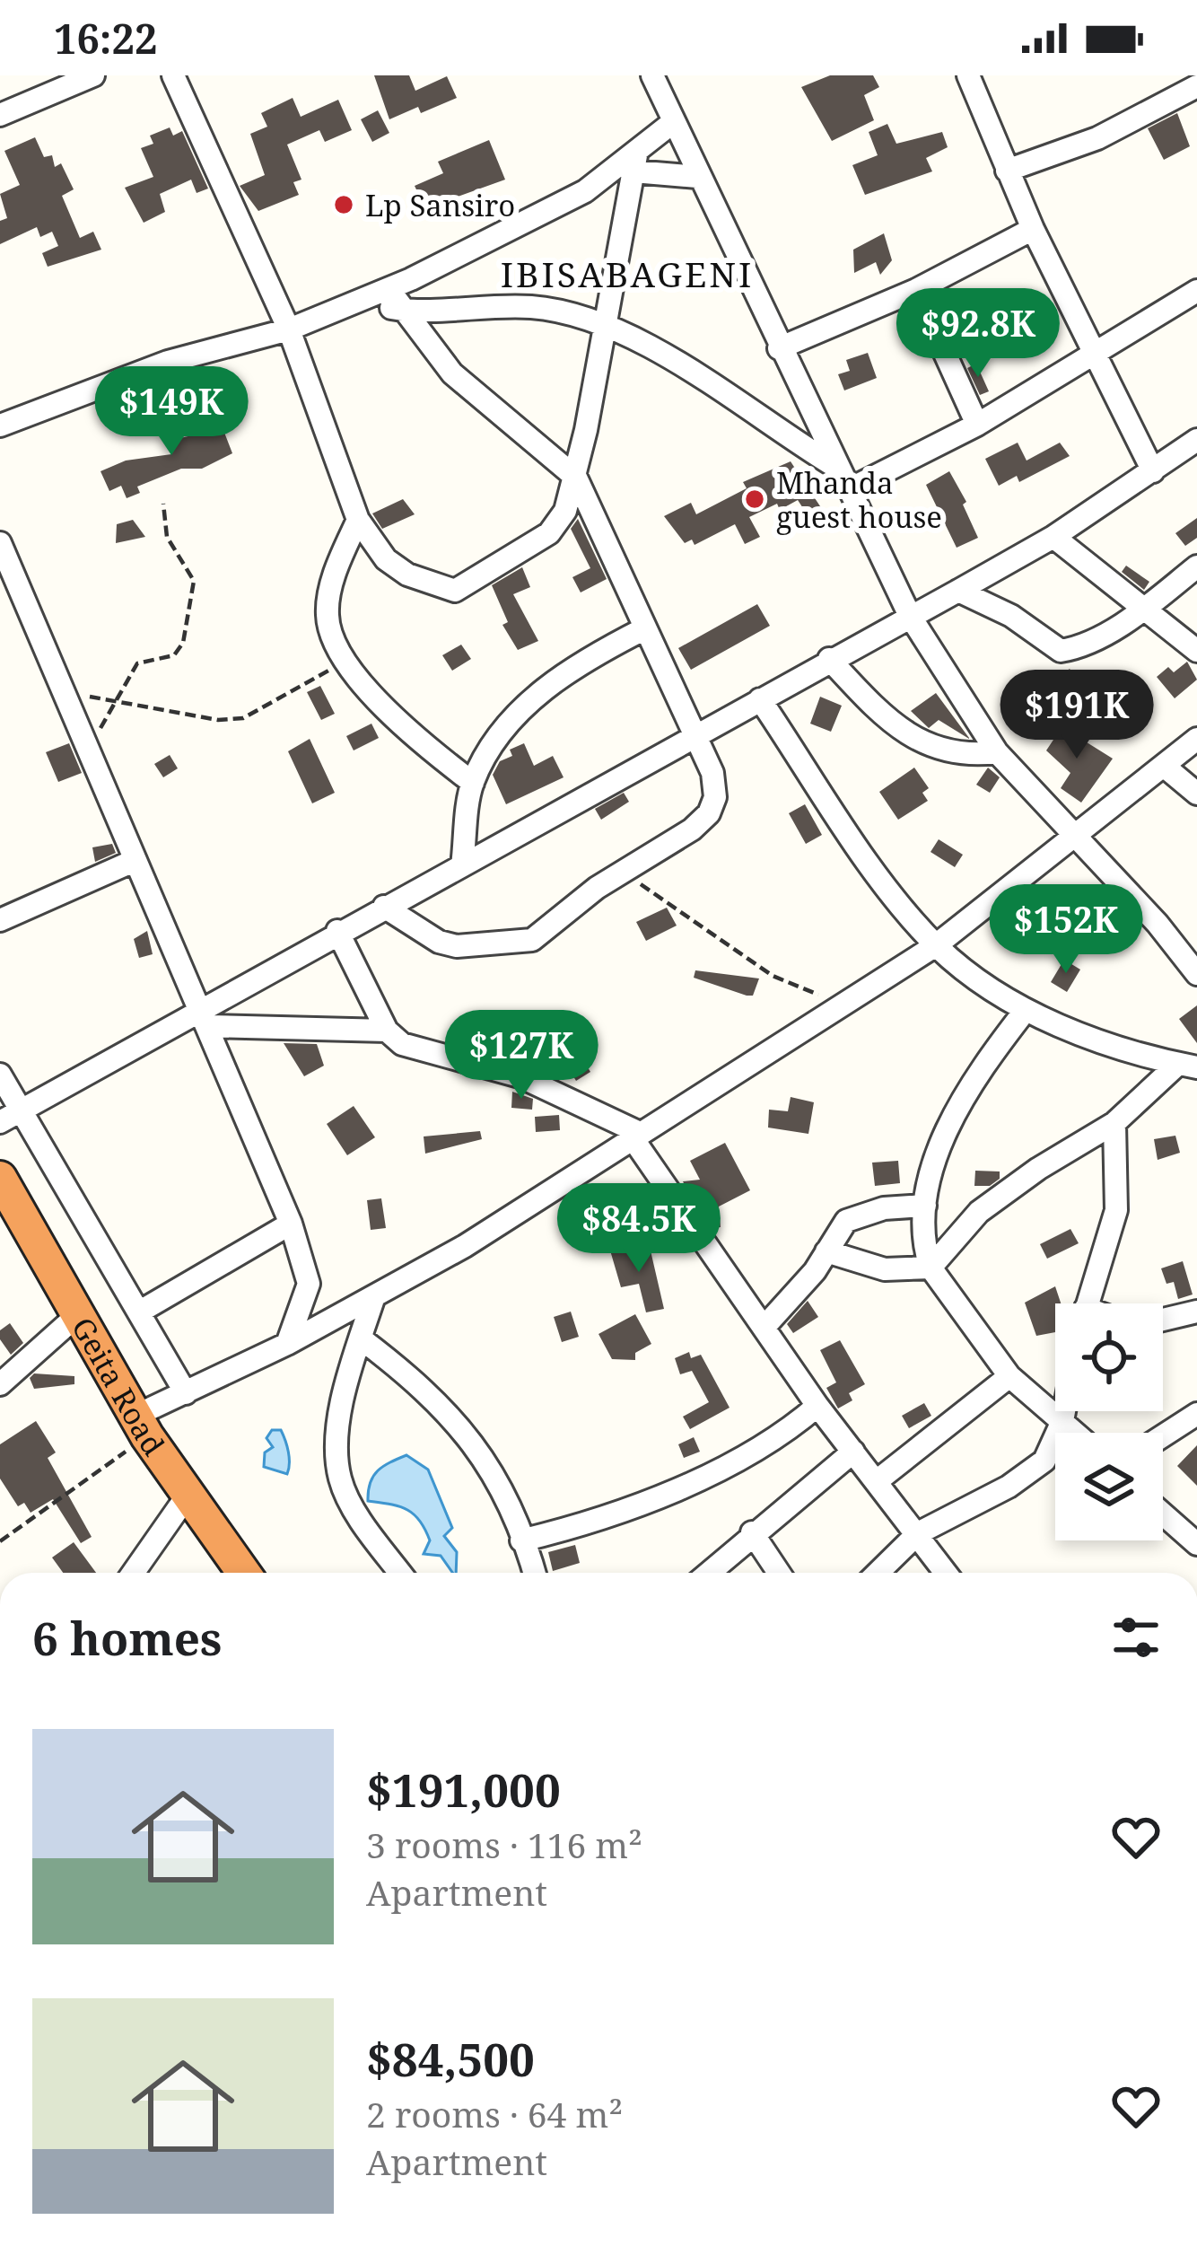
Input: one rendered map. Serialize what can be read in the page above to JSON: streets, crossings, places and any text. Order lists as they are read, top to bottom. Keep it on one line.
{"streets":{"highway":["Geita Road"]},"districts":["IBISABAGENI"],"places":["Lp Sansiro","Mhanda guest house"],"page":{"status":"16:22","price":["$92.8K","$149K","$191K","$152K","$127K","$84.5K"],"heading":"6 homes","list":[{"name":"$191,000","note":"3 rooms · 116 m² · Apartment"},{"name":"$84,500","note":"2 rooms · 64 m² · Apartment"}]}}
